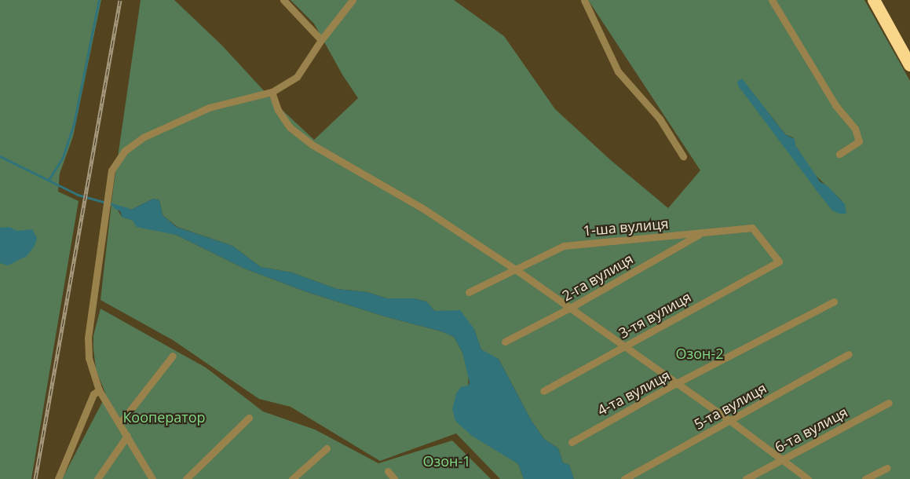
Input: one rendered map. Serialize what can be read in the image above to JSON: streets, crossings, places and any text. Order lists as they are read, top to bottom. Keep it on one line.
{"streets":{"street":["1-ша вулиця","2-га вулиця","3-тя вулиця","4-та вулиця","5-та вулиця","6-та вулиця"]},"crossings":[["1-ша вулиця","2-га вулиця"],["1-ша вулиця","3-тя вулиця"]],"parks":["Озон-2","Кооператор","Озон-1"]}
